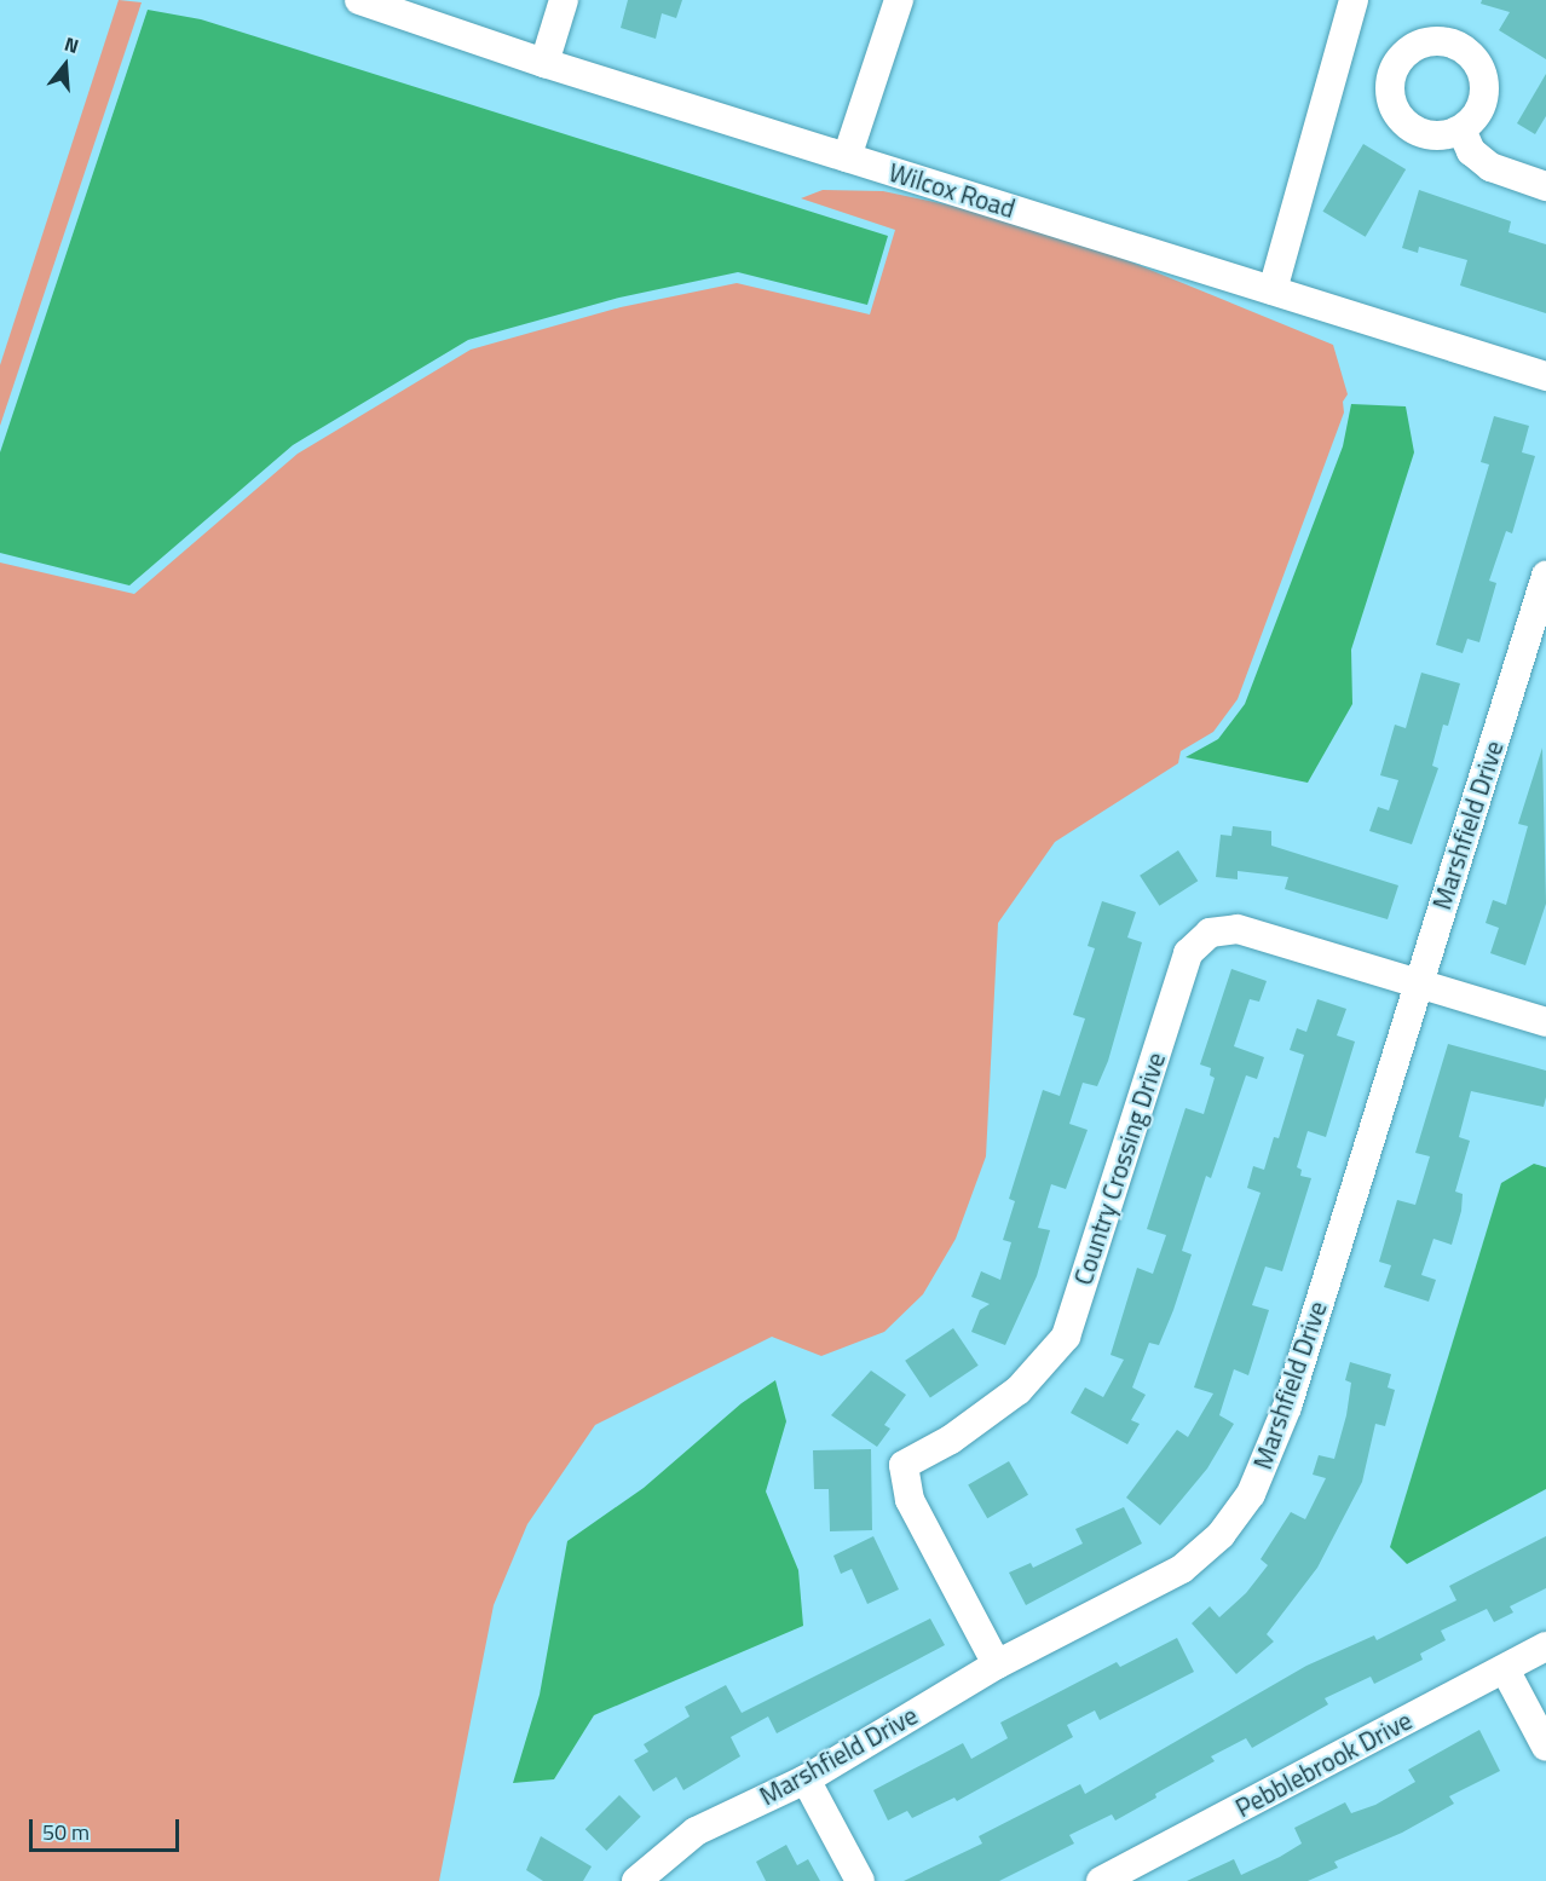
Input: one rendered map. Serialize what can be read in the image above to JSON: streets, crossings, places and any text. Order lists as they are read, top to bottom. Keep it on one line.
{"streets":{"street":["Wilcox Road","Marshfield Drive","Country Crossing Drive","Pebblebrook Drive"]},"crossings":[["Marshfield Drive","Country Crossing Drive"]],"scale_bar":"50 m","north":"top"}
